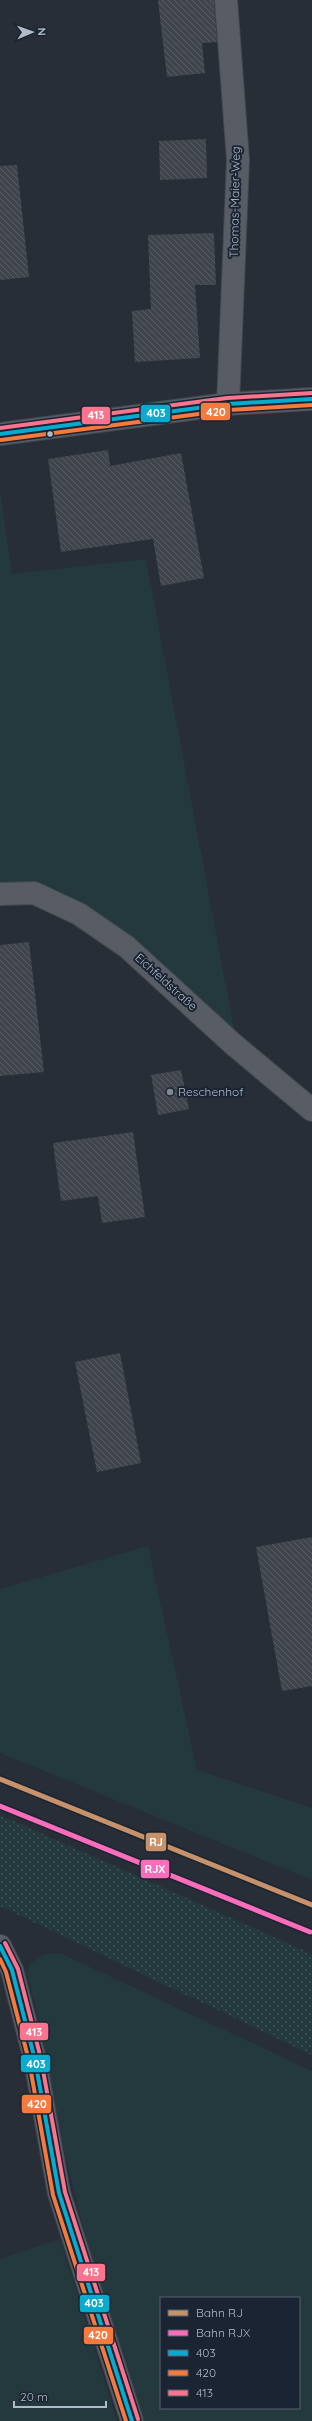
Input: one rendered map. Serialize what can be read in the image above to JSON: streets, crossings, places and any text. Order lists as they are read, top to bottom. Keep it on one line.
{"streets":{"street":["Thomas-Maier-Weg","Eichfeldstraße"]},"places":["Reschenhof"],"lines":["transit line 413","transit line 403","transit line 420","rail line RJ","rail line RJX"],"legend":["Bahn RJ","Bahn RJX","403","420","413"],"scale_bar":"20 m","north":"right"}
